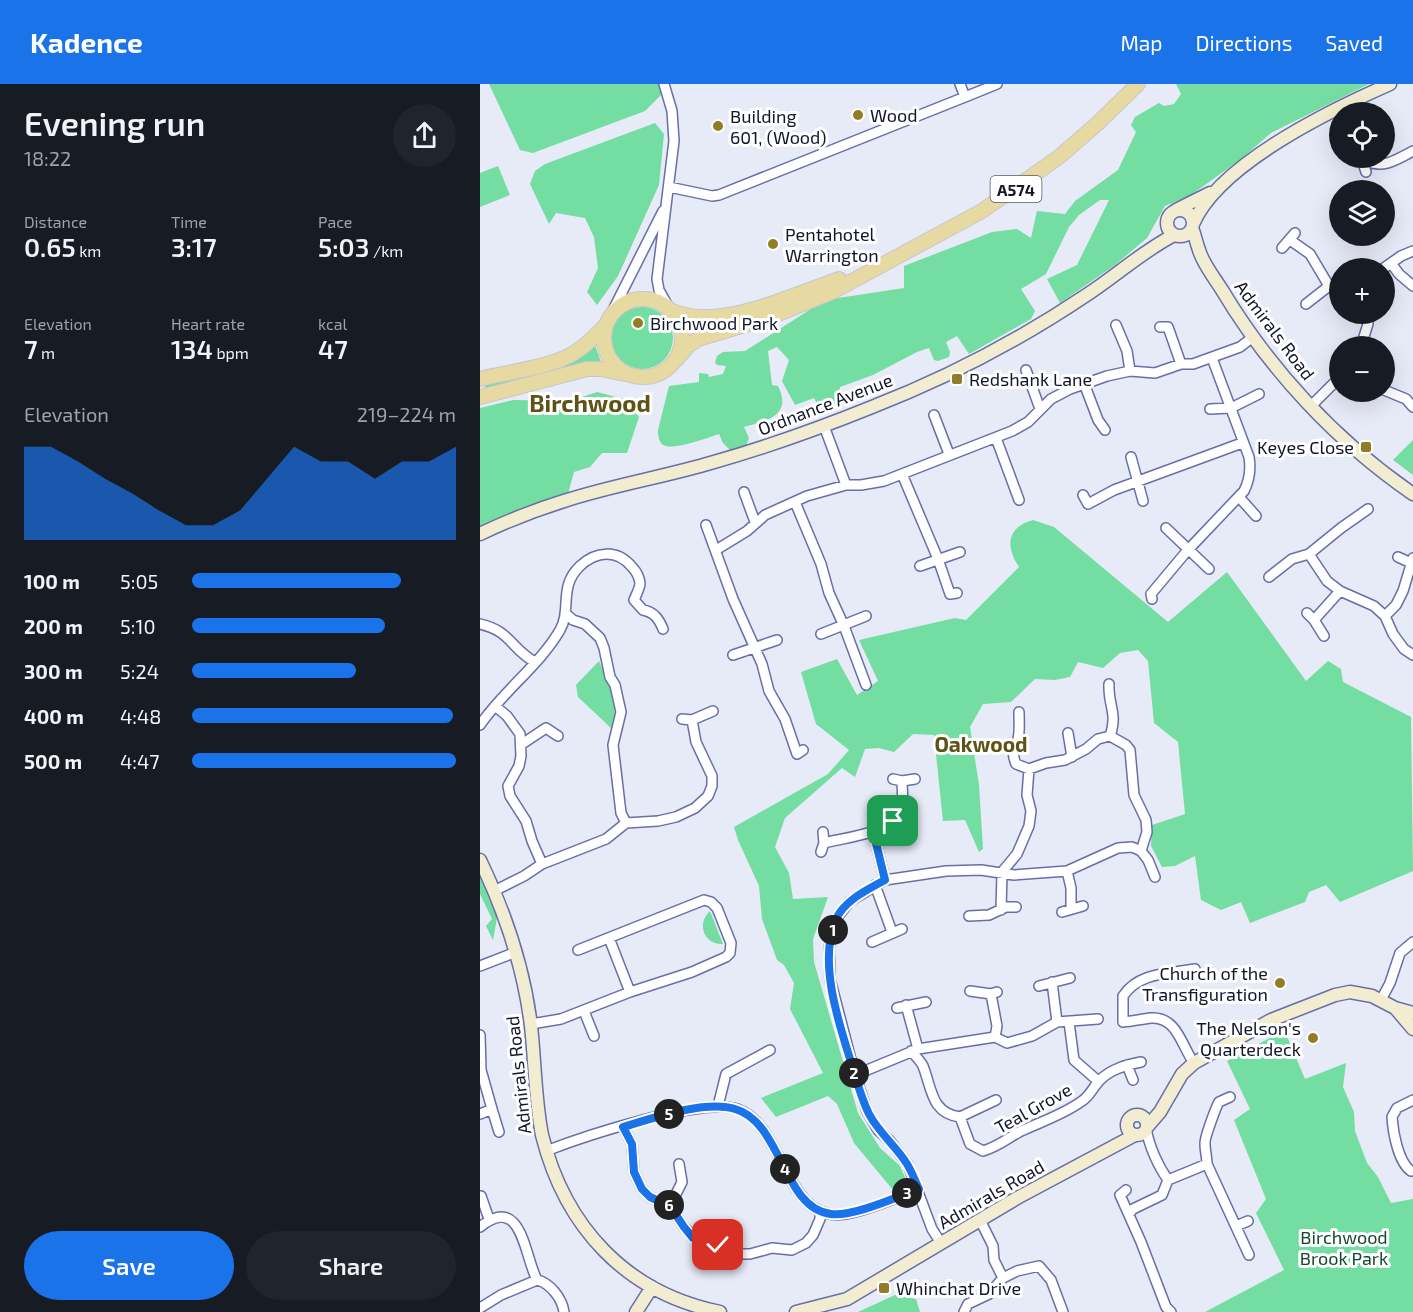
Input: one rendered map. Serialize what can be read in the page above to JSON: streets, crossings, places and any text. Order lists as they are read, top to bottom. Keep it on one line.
{"streets":{"main road":["A574"],"street":["Admirals Road","Ordnance Avenue","Teal Grove"]},"crossings":[["Admirals Road","Ordnance Avenue"]],"districts":["Birchwood","Oakwood"],"parks":["Birchwood Brook Park"],"places":{"other":["Wood","Building 601, (Wood)","Pentahotel Warrington","Birchwood Park","Church of the Transfiguration","The Nelson's Quarterdeck"],"transit":["Redshank Lane","Keyes Close","Whinchat Drive"]},"page":{"header":"Kadence","nav":["Map","Directions","Saved"],"heading":["Evening run","18:22"],"map_buttons":["+","−"],"stats":[["Distance","0.65 km"],["Time","3:17"],["Pace","5:03 /km"],["Elevation","7 m"],["Heart rate","134 bpm"],["kcal","47"]],"chart":["Elevation","219–224 m"],"list":[{"name":"100 m","note":"5:05"},{"name":"200 m","note":"5:10"},{"name":"300 m","note":"5:24"},{"name":"400 m","note":"4:48"},{"name":"500 m","note":"4:47"}],"pins":["1","2","5","4","3","6"],"buttons":["Save","Share"]}}
